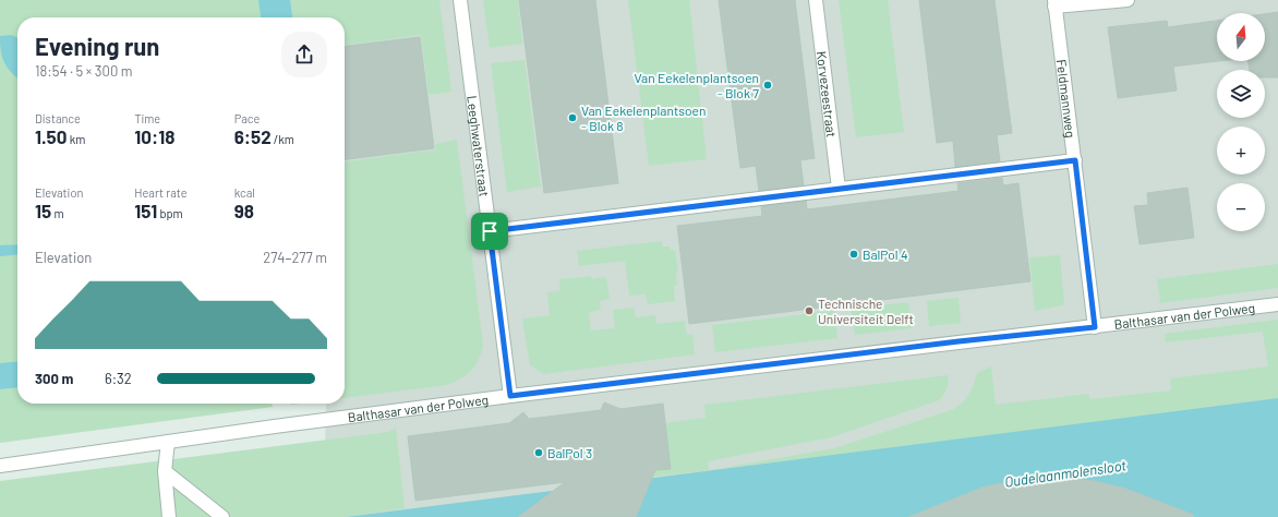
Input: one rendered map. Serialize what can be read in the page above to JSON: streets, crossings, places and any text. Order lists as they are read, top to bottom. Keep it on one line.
{"streets":{"street":["Korvezeestraat","Feldmannweg","Leeghwaterstraat","Balthasar van der Polweg"]},"crossings":[["Feldmannweg","Balthasar van der Polweg"],["Leeghwaterstraat","Balthasar van der Polweg"]],"water":["Oudelaanmolensloot"],"places":["Van Eekelenplantsoen - Blok 7","Van Eekelenplantsoen - Blok 8","BalPol 4","Technische Universiteit Delft","BalPol 3"],"north":"top","page":{"map_buttons":["+","−"],"heading":["Evening run","18:54 · 5 × 300 m"],"stats":[["Distance","1.50 km"],["Time","10:18"],["Pace","6:52 /km"],["Elevation","15 m"],["Heart rate","151 bpm"],["kcal","98"]],"chart":["Elevation","274–277 m"],"list":[{"name":"300 m","note":"6:32"}]}}
